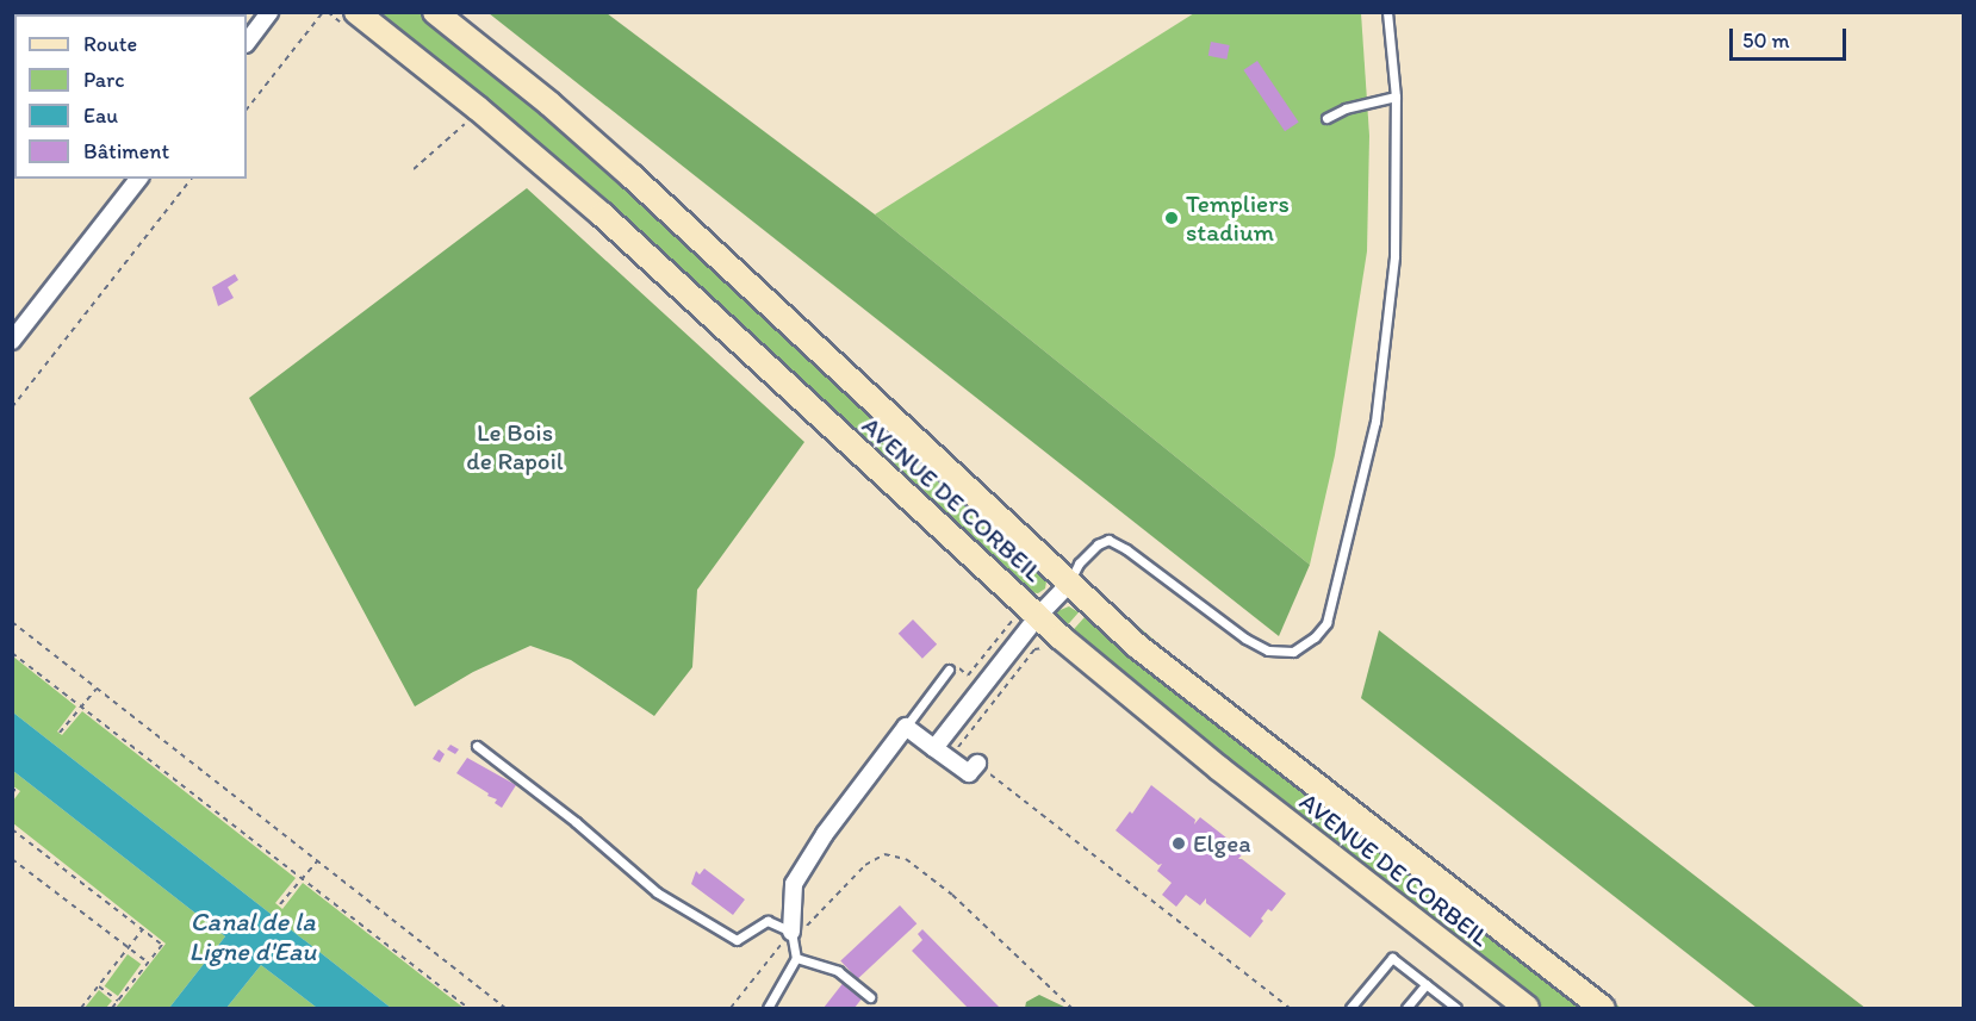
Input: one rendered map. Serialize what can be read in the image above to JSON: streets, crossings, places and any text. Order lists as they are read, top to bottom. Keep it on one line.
{"streets":{"main road":["AVENUE DE CORBEIL"]},"water":["Canal de la Ligne d'Eau"],"parks":["Le Bois de Rapoil"],"places":["Templiers stadium","Elgea"],"legend":["Route","Parc","Eau","Bâtiment"],"scale_bar":"50 m"}
